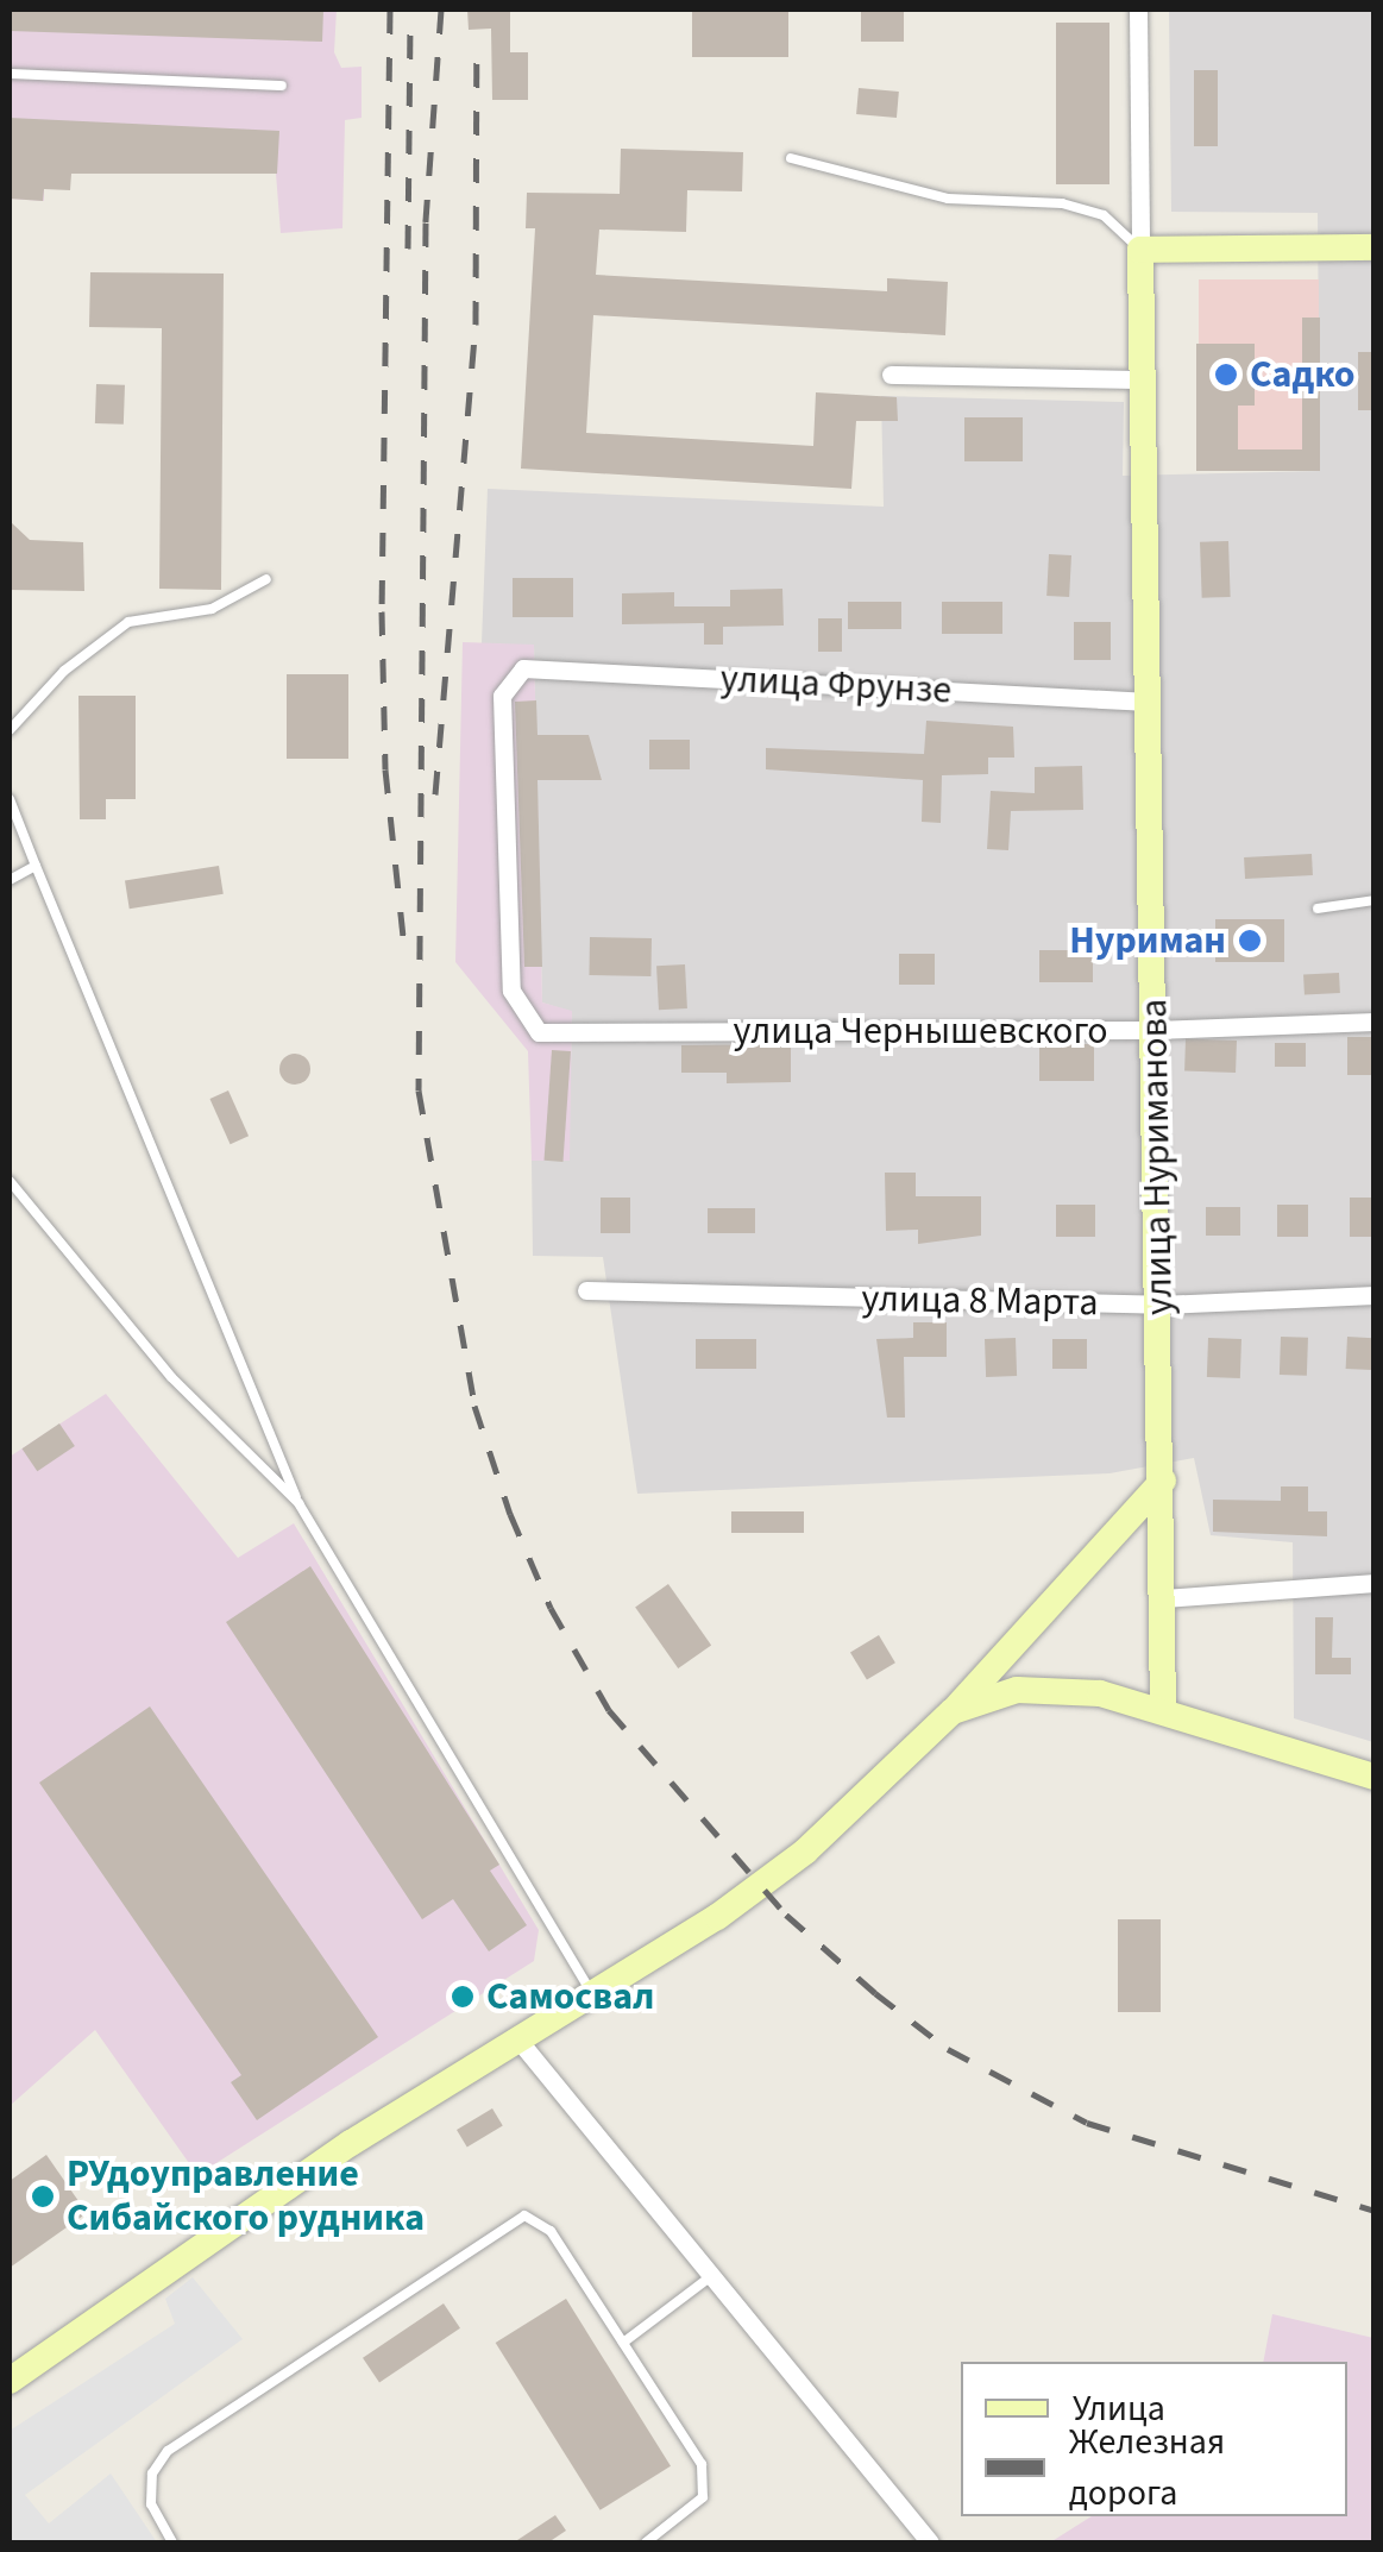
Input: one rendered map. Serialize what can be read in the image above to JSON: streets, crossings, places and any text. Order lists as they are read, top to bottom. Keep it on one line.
{"streets":{"main road":["улица Нуриманова"],"street":["улица Фрунзе","улица Чернышевского","улица 8 Марта"]},"crossings":[["улица Фрунзе","улица Чернышевского"],["улица Фрунзе","улица Нуриманова"],["улица Чернышевского","улица Нуриманова"],["улица Нуриманова","улица 8 Марта"]],"places":["Садко","Нуриман","Самосвал","РУдоуправление Сибайского рудника"],"legend":["Улица","Железная дорога"]}
